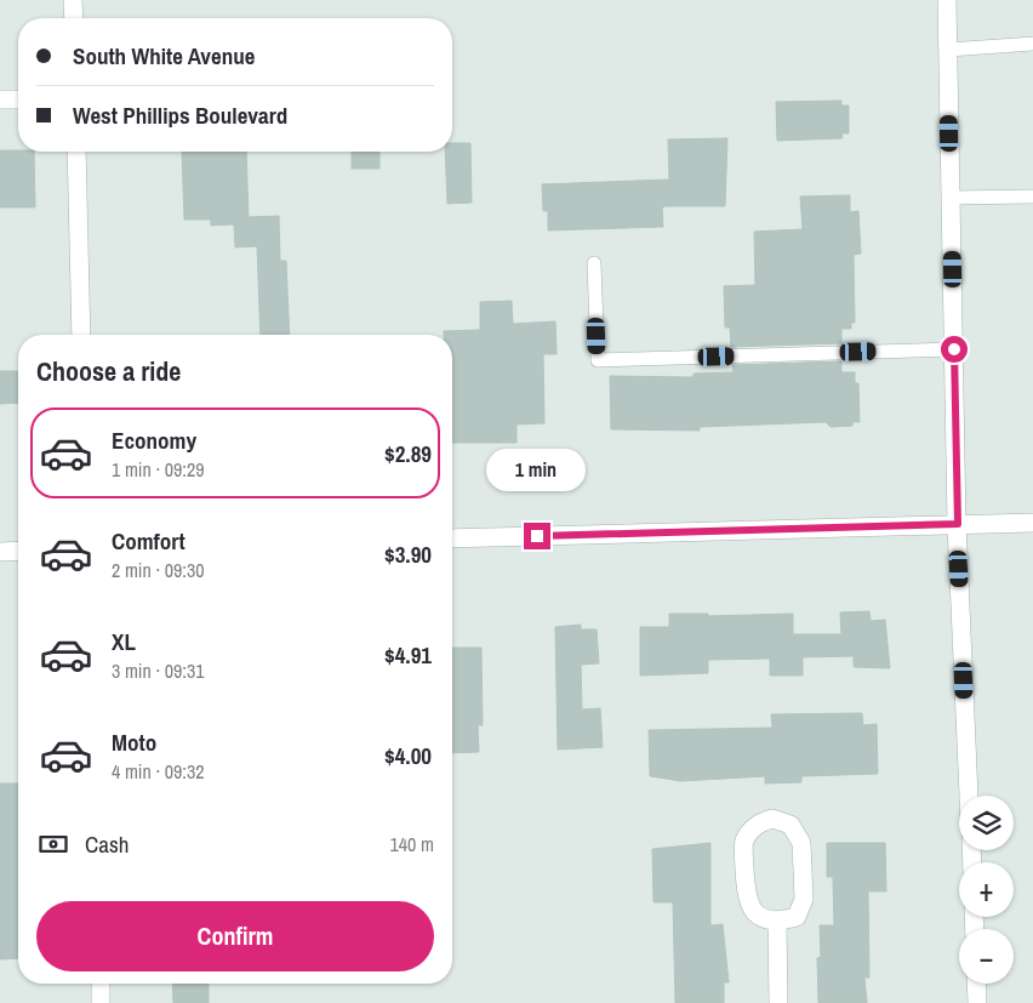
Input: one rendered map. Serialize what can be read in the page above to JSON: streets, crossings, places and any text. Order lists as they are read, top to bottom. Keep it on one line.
{"page":{"banner":["South White Avenue","West Phillips Boulevard"],"heading":"Choose a ride","list":[{"name":"Economy","note":"1 min · 09:29","value":"$2.89"},{"name":"Comfort","note":"2 min · 09:30","value":"$3.90"},{"name":"XL","note":"3 min · 09:31","value":"$4.91"},{"name":"Moto","note":"4 min · 09:32","value":"$4.00"}],"bubble":"1 min","map_buttons":["+","−"],"pay":["Cash","140 m"],"buttons":"Confirm"}}
